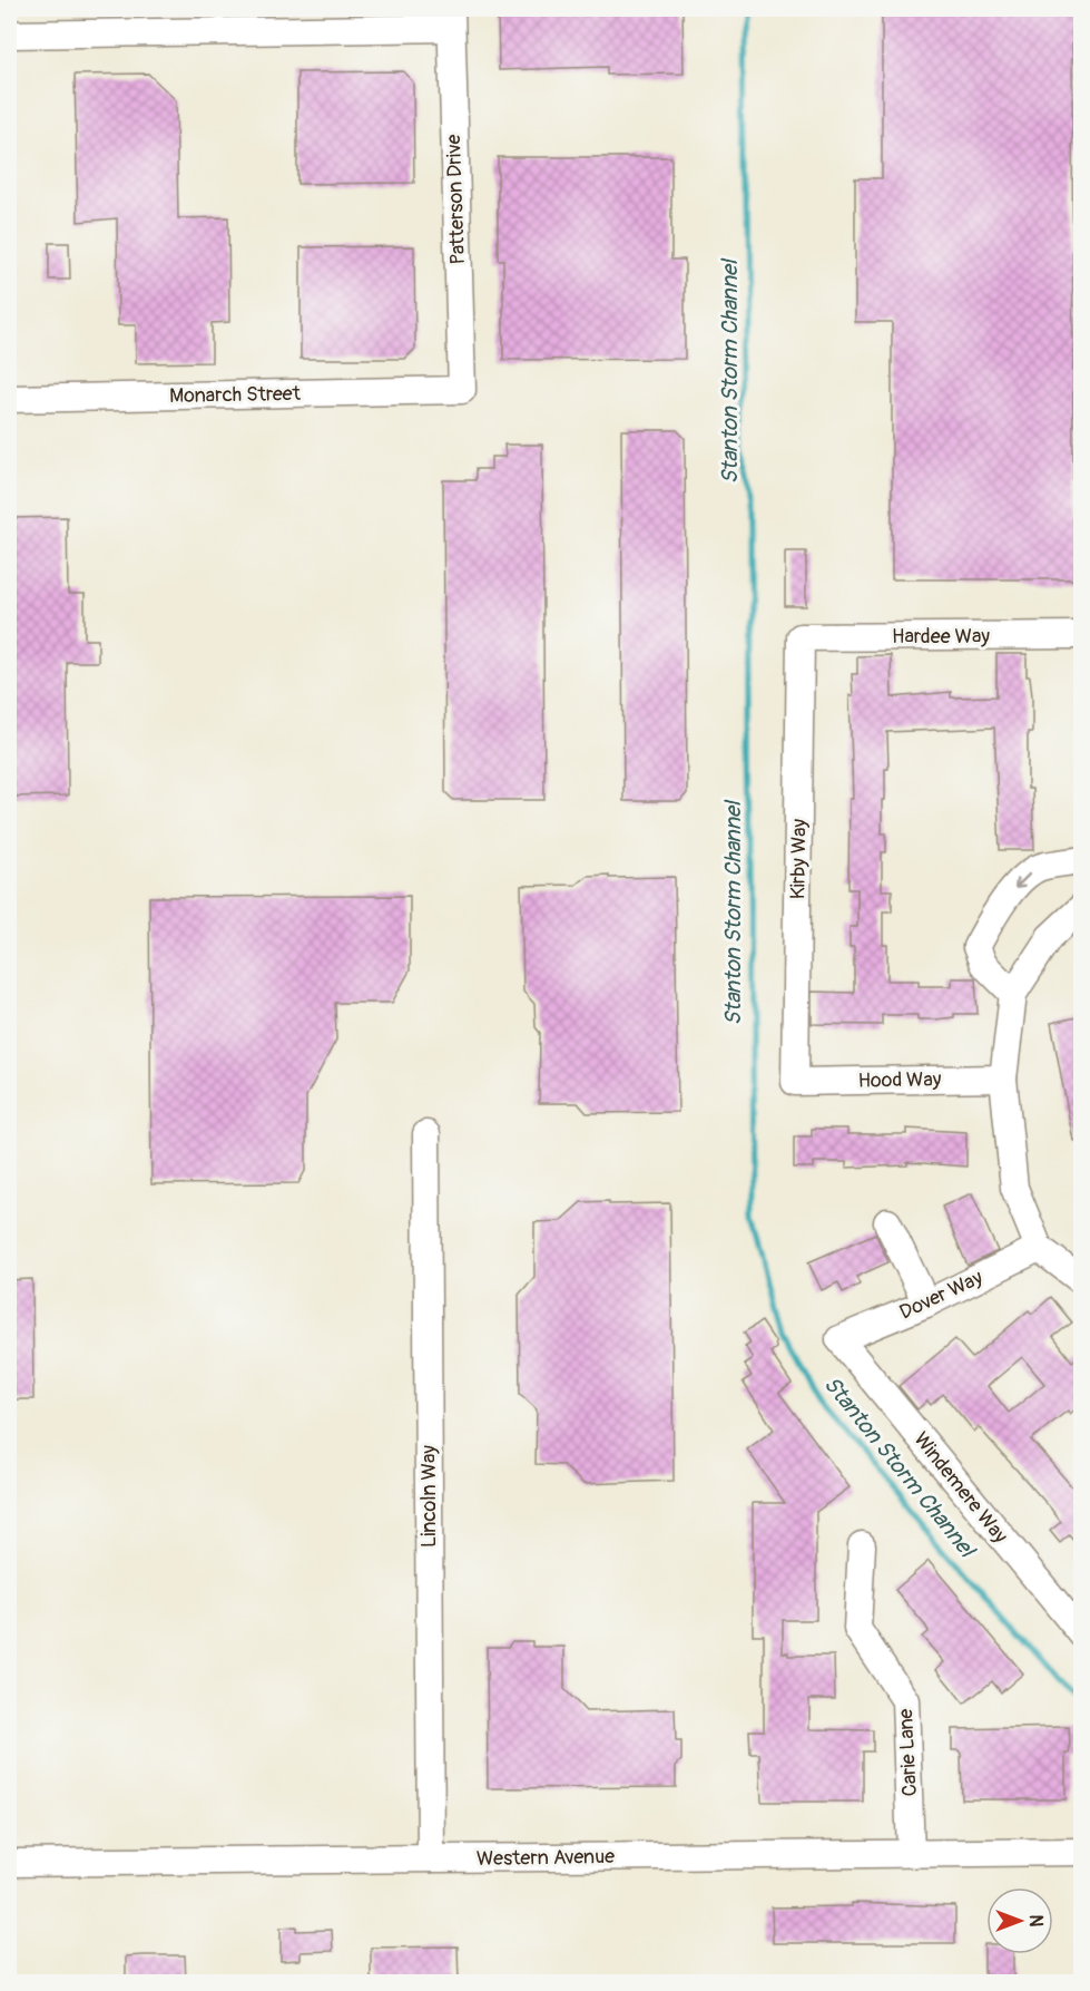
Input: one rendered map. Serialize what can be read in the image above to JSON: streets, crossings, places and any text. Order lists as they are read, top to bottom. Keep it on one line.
{"streets":{"street":["Patterson Drive","Monarch Street","Hardee Way","Kirby Way","Hood Way","Dover Way","Windemere Way","Lincoln Way","Carie Lane","Western Avenue"]},"crossings":[["Patterson Drive","Monarch Street"],["Hardee Way","Kirby Way"],["Kirby Way","Hood Way"],["Dover Way","Windemere Way"],["Lincoln Way","Western Avenue"],["Carie Lane","Western Avenue"]],"water":["Stanton Storm Channel"],"north":"right"}
